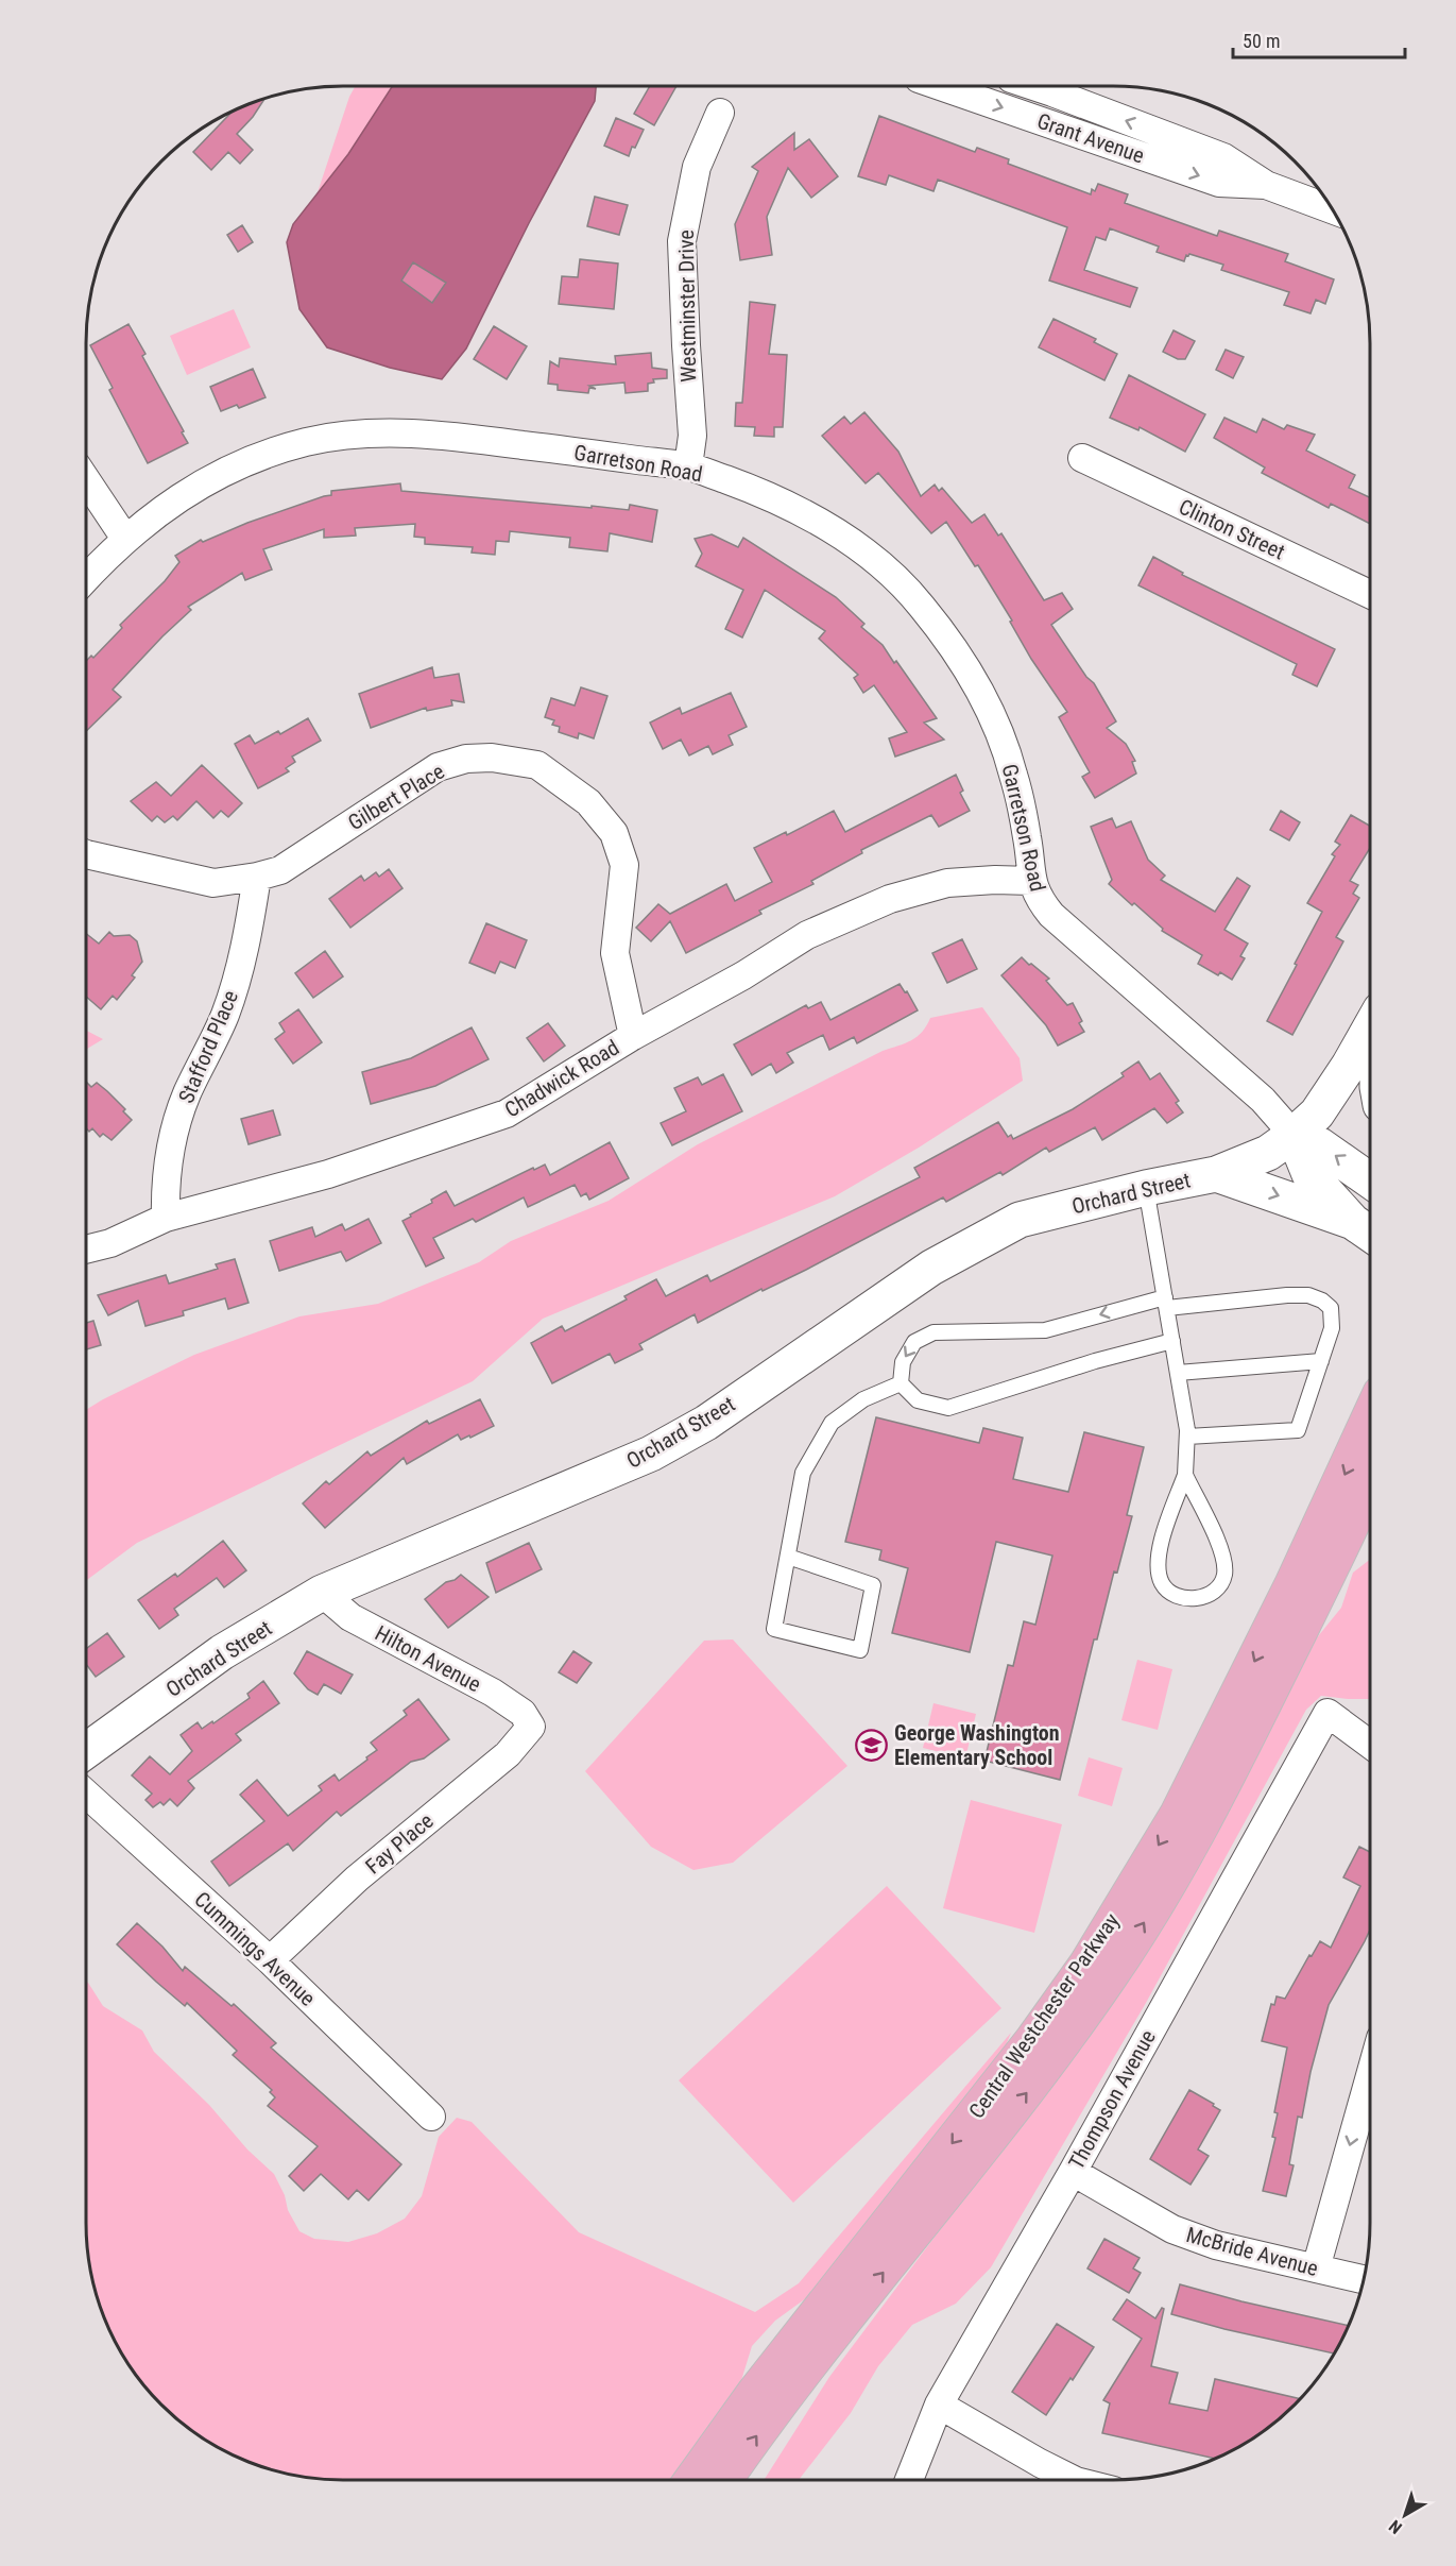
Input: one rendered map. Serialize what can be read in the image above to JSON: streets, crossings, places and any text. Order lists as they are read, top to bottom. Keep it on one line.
{"streets":{"main road":["Central Westchester Parkway"],"street":["Grant Avenue","Westminster Drive","Garretson Road","Clinton Street","Gilbert Place","Stafford Place","Chadwick Road","Orchard Street","Hilton Avenue","Fay Place","Cummings Avenue","Thompson Avenue","McBride Avenue"]},"crossings":[["Westminster Drive","Garretson Road"],["Garretson Road","Chadwick Road"],["Garretson Road","Orchard Street"],["Gilbert Place","Stafford Place"],["Gilbert Place","Chadwick Road"],["Stafford Place","Chadwick Road"],["Orchard Street","Hilton Avenue"],["Hilton Avenue","Fay Place"],["Fay Place","Cummings Avenue"],["Thompson Avenue","McBride Avenue"]],"places":{"school or university":["George Washington Elementary School"]},"scale_bar":"50 m","north":"bottom left"}
